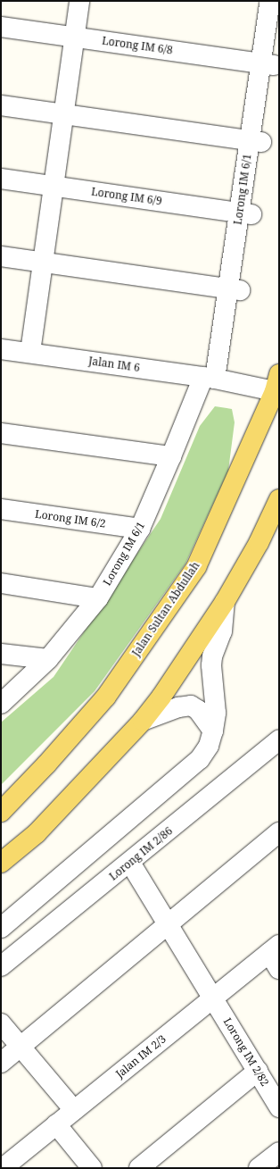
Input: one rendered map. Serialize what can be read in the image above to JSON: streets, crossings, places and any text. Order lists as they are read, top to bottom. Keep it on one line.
{"streets":{"main road":["Jalan Sultan Abdullah"],"street":["Lorong IM 6/8","Lorong IM 6/1","Lorong IM 6/9","Jalan IM 6","Lorong IM 6/2","Lorong IM 2/86","Lorong IM 2/82","Jalan IM 2/3"]},"crossings":[["Lorong IM 6/8","Lorong IM 6/1"],["Lorong IM 6/1","Lorong IM 6/9"],["Lorong IM 6/1","Jalan IM 6"],["Lorong IM 6/1","Lorong IM 6/2"],["Jalan IM 6","Jalan Sultan Abdullah"],["Lorong IM 2/86","Lorong IM 2/82"],["Lorong IM 2/82","Jalan IM 2/3"]]}
